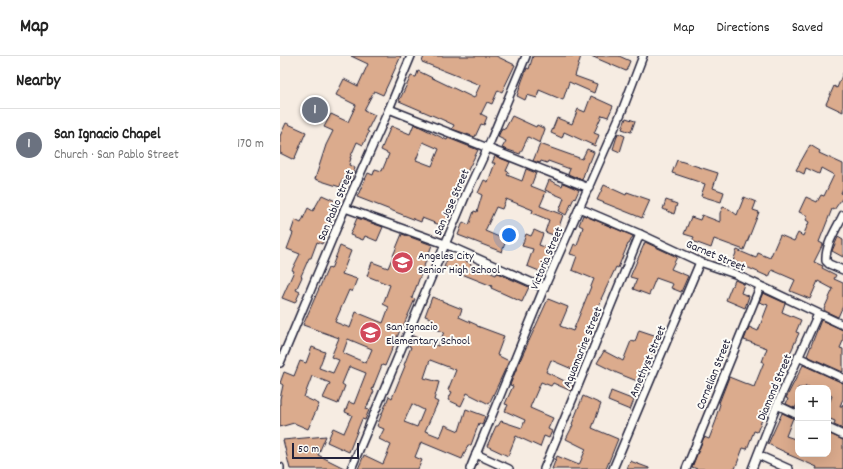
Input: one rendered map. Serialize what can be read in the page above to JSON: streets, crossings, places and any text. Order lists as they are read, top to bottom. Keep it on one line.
{"streets":{"street":["San Jose Street","San Pablo Street","Garnet Street","Victoria Street","Aquamarine Street","Amethyst Street","Cornelian Street","Diamond Street"]},"crossings":[["Garnet Street","Victoria Street"],["Garnet Street","Aquamarine Street"],["Garnet Street","Amethyst Street"],["Garnet Street","Cornelian Street"],["Garnet Street","Diamond Street"]],"places":{"school or university":["Angeles City Senior High School","San Ignacio Elementary School"]},"scale_bar":"50 m","page":{"header":"Map","nav":["Map","Directions","Saved"],"heading":"Nearby","pins":"1","list":[{"mark":"1","name":"San Ignacio Chapel","note":"Church · San Pablo Street","value":"170 m"}],"map_buttons":["+","−"],"scale":"50 m"}}
